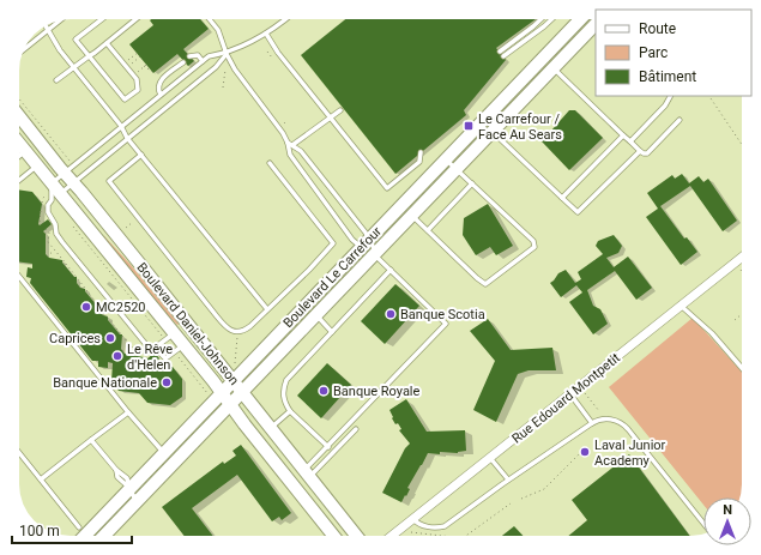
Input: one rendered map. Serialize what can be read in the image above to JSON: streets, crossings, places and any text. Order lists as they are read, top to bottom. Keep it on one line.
{"streets":{"street":["Boulevard Le Carrefour","Boulevard Daniel-Johnson","Rue Edouard Montpetit"]},"crossings":[["Boulevard Le Carrefour","Boulevard Daniel-Johnson"]],"places":{"transit":["Le Carrefour / Face Au Sears"],"other":["MC2520","Banque Scotia","Caprices","Le Rêve d'Helen","Banque Nationale","Banque Royale","Laval Junior Academy"]},"legend":["Route","Parc","Bâtiment"],"scale_bar":"100 m","north":"top"}
